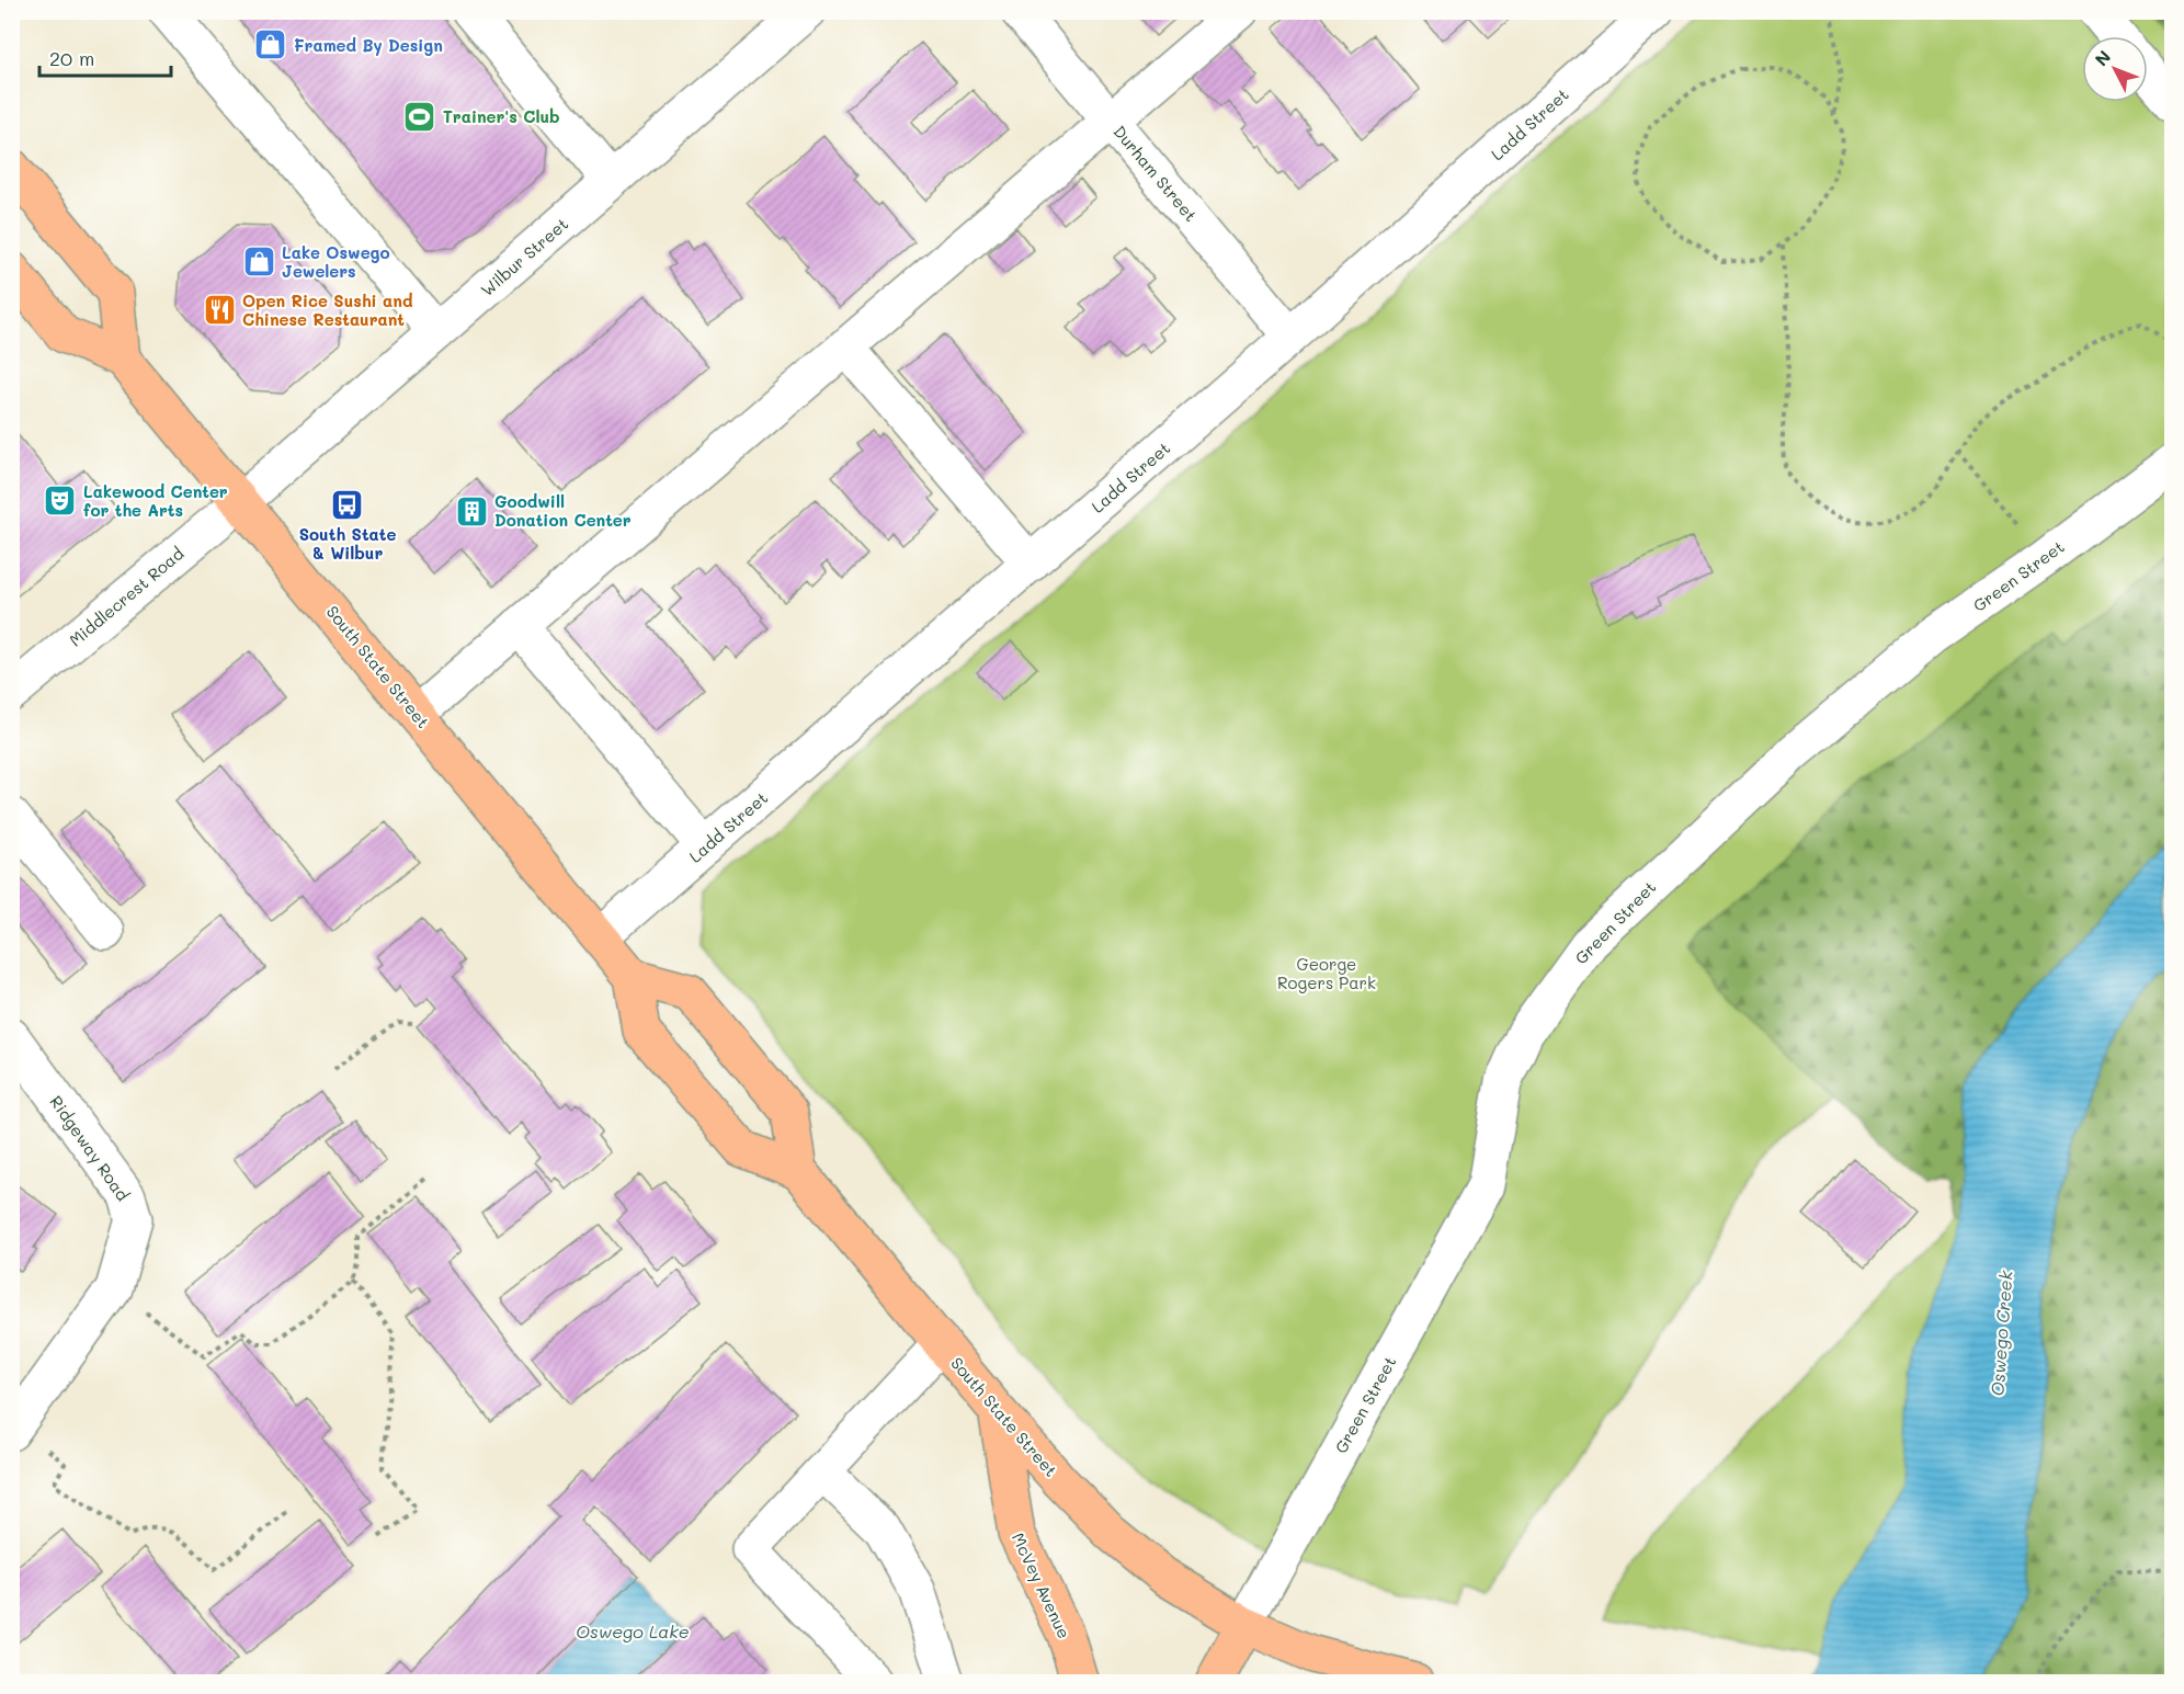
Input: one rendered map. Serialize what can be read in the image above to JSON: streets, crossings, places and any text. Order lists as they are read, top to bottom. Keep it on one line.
{"streets":{"main road":["South State Street","McVey Avenue"],"street":["Ladd Street","Durham Street","Wilbur Street","Green Street","Middlecrest Road","Ridgeway Road"]},"crossings":[["Ladd Street","Durham Street"],["Ladd Street","South State Street"],["Wilbur Street","Middlecrest Road"],["Wilbur Street","South State Street"],["Green Street","South State Street"],["Middlecrest Road","South State Street"],["South State Street","McVey Avenue"]],"water":["Oswego Creek","Oswego Lake"],"parks":["George Rogers Park"],"places":{"shop":["Framed By Design","Lake Oswego Jewelers"],"sports":["Trainer's Club"],"restaurant":["Open Rice Sushi and Chinese Restaurant"],"theatre":["Lakewood Center for the Arts"],"bus stop":["South State & Wilbur"],"building":["Goodwill Donation Center"]},"scale_bar":"20 m","north":"top left"}
